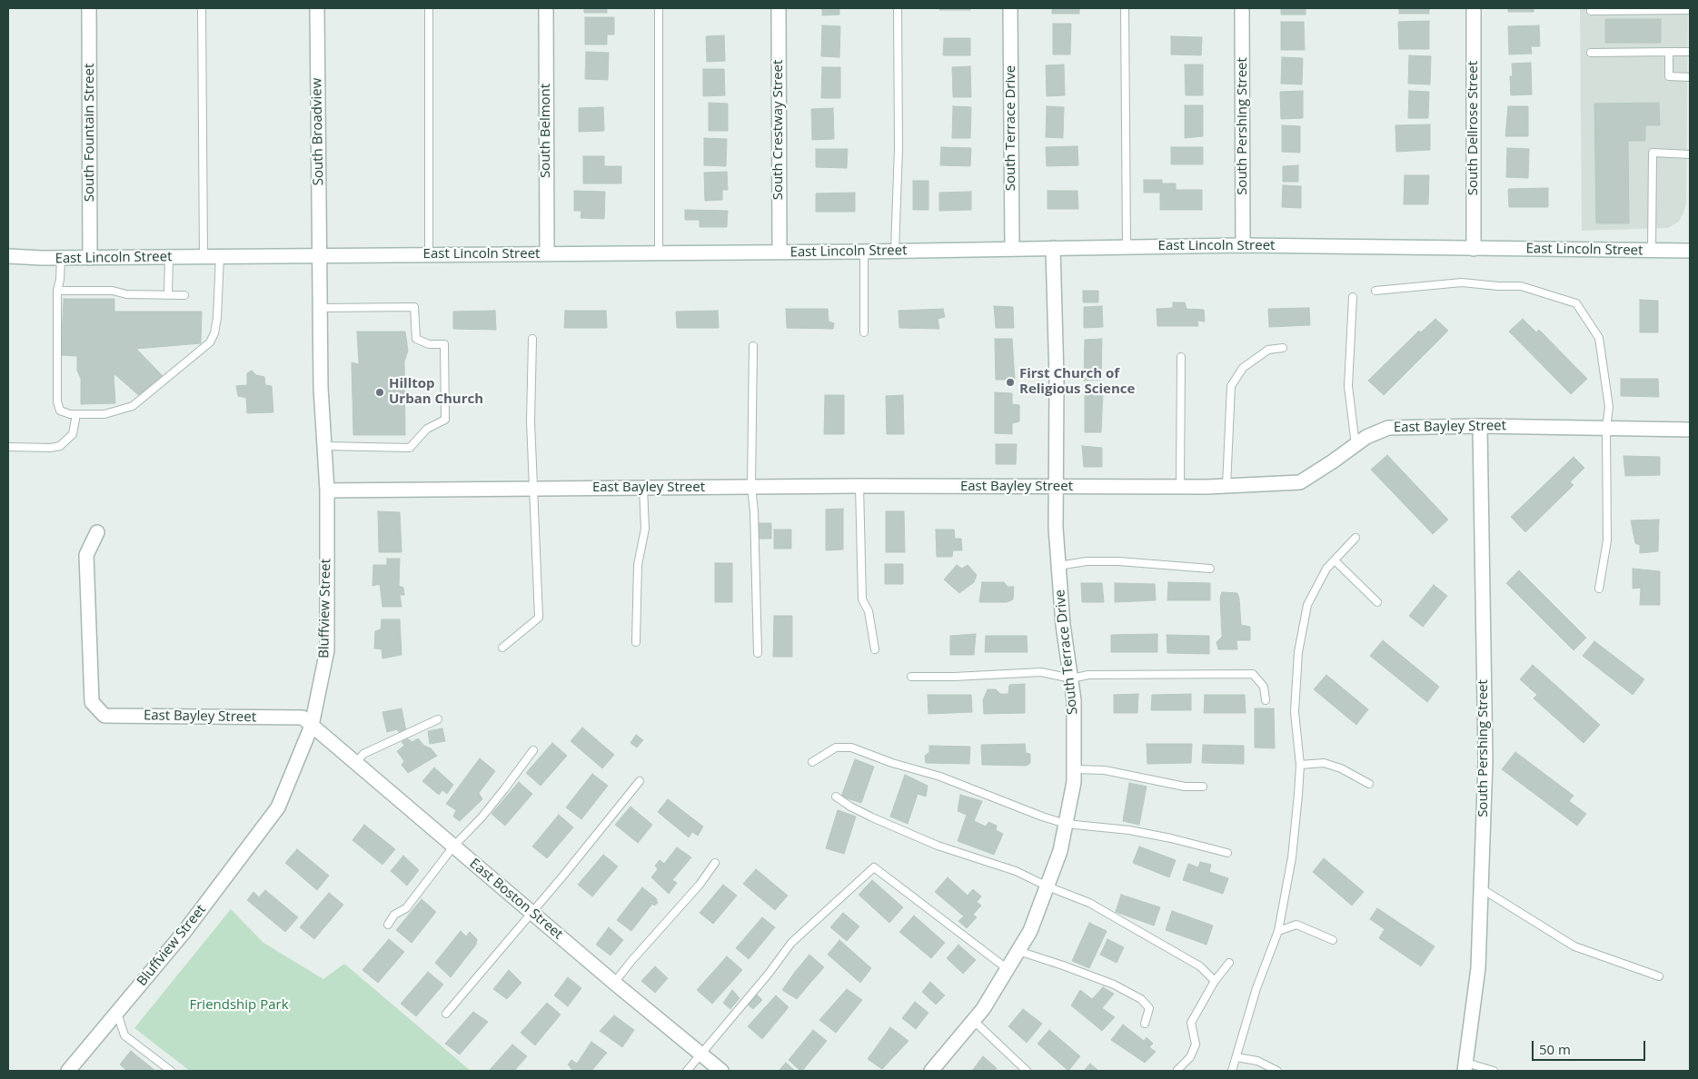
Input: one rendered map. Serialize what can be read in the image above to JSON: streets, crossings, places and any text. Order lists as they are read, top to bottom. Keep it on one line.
{"streets":{"street":["South Pershing Street","South Terrace Drive","South Dellrose Street","South Crestway Street","South Belmont","South Broadview","South Fountain Street","East Lincoln Street","East Bayley Street","Bluffview Street","East Boston Street"]},"crossings":[["South Pershing Street","East Lincoln Street"],["South Pershing Street","East Bayley Street"],["South Terrace Drive","East Lincoln Street"],["South Terrace Drive","East Bayley Street"],["South Dellrose Street","East Lincoln Street"],["South Crestway Street","East Lincoln Street"],["South Belmont","East Lincoln Street"],["South Broadview","East Lincoln Street"],["South Broadview","Bluffview Street"],["South Fountain Street","East Lincoln Street"],["East Lincoln Street","Bluffview Street"],["East Bayley Street","Bluffview Street"],["East Bayley Street","East Boston Street"],["Bluffview Street","East Boston Street"]],"parks":["Friendship Park"],"places":["First Church of Religious Science","Hilltop Urban Church"],"scale_bar":"50 m"}
